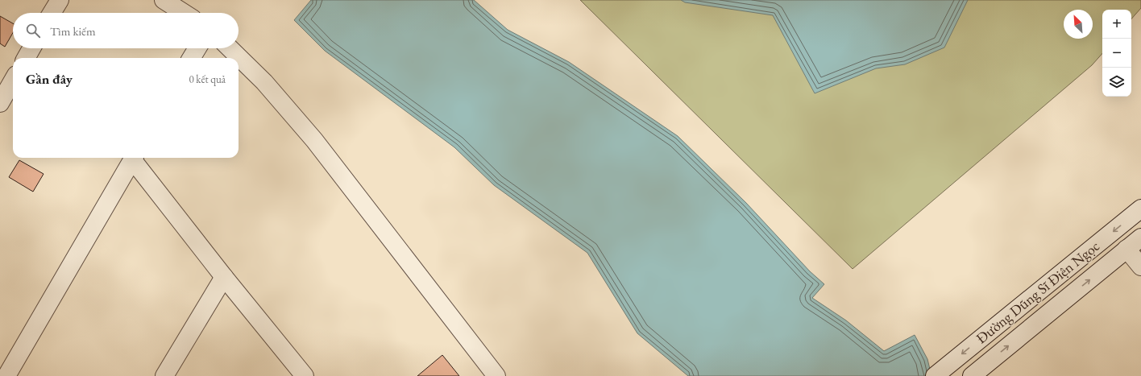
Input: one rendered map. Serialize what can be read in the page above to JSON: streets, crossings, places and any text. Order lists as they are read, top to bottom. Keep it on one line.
{"streets":{"street":["Đường Dũng Sĩ Điện Ngọc"]},"north":"top left","page":{"map_buttons":["+","−"],"search":"Tìm kiếm","heading":["Gần đây","0 kết quả"]}}
